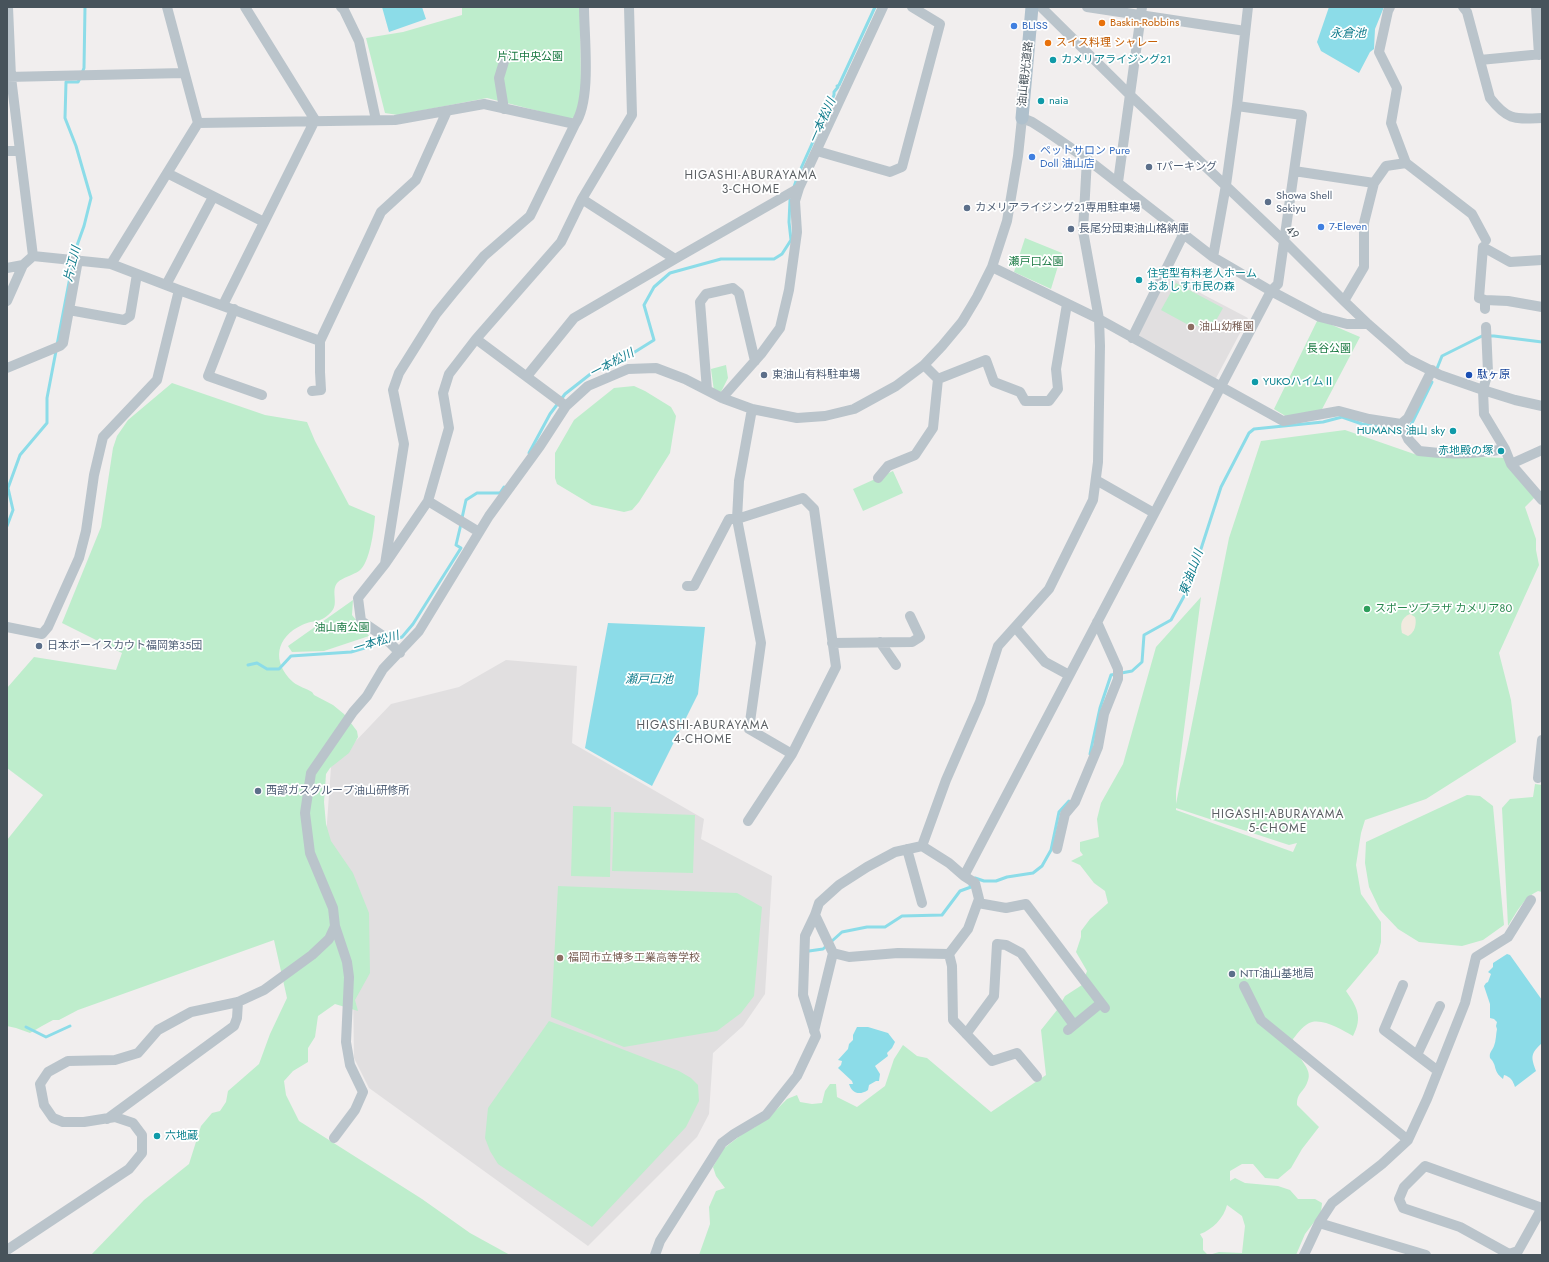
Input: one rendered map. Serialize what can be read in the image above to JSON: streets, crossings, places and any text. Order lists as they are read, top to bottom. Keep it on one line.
{"streets":{"main road":["油山観光道路"],"street":["49"]},"districts":["HIGASHI-ABURAYAMA 3-CHOME","HIGASHI-ABURAYAMA 4-CHOME","HIGASHI-ABURAYAMA 5-CHOME"],"water":["永倉池","一本松川","片江川","東油山川","瀬戸口池"],"parks":["片江中央公園","瀬戸口公園","長谷公園","油山南公園"],"places":["Baskin-Robbins","BLISS","スイス料理 シャレー","カメリアライジング21","naia","ペットサロン Pure Doll 油山店","Tパーキング","Showa Shell Sekiyu","カメリアライジング21専用駐車場","7-Eleven","長尾分団東油山格納庫","住宅型有料老人ホーム おあしす市民の森","油山幼稚園","東油山有料駐車場","駄ヶ原","YUKOハイムⅡ","HUMANS 油山 sky","赤地殿の塚","スポーツプラザ カメリア８０","日本ボーイスカウト福岡第35団","西部ガスグループ油山研修所","福岡市立博多工業高等学校","NTT油山基地局","六地蔵"]}
